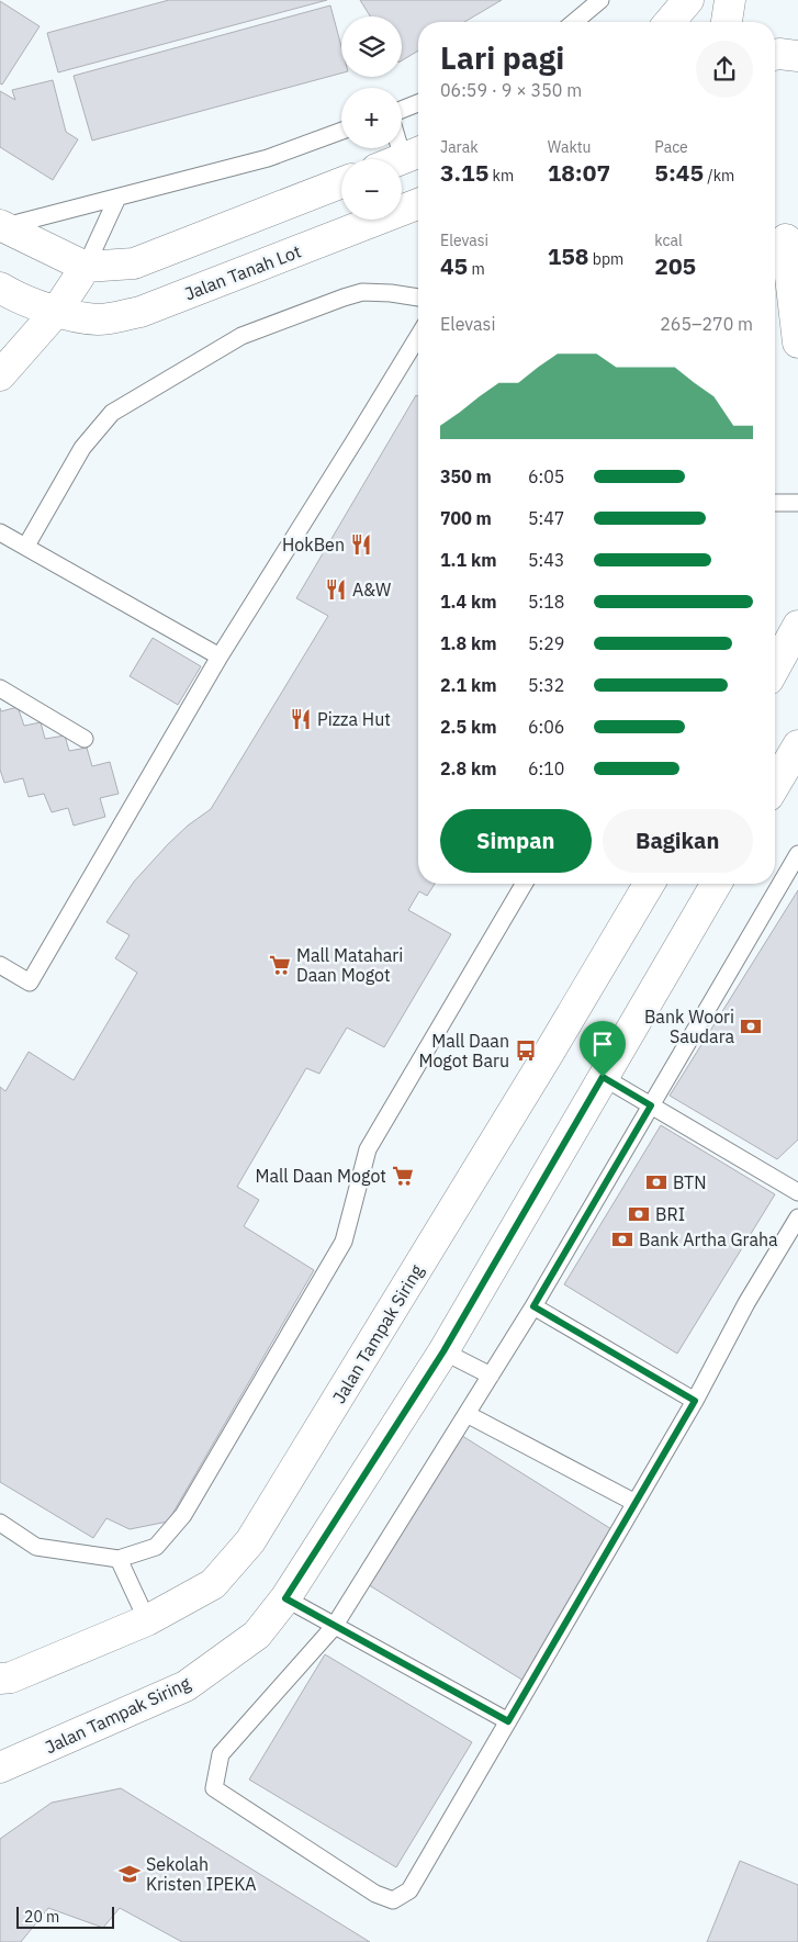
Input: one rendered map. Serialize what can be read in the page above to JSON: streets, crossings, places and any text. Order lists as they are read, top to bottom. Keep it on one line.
{"streets":{"main road":["Jalan Tanah Lot","Jalan Tampak Siring"]},"places":{"restaurant":["HokBen","A&W","Pizza Hut"],"supermarket":["Mall Matahari Daan Mogot","Mall Daan Mogot"],"bank":["Bank Woori Saudara","BTN","BRI","Bank Artha Graha"],"bus stop":["Mall Daan Mogot Baru"],"school or university":["Sekolah Kristen IPEKA"]},"scale_bar":"20 m","page":{"map_buttons":["+","−"],"heading":["Lari pagi","06:59 · 9 × 350 m"],"stats":[["Jarak","3.15 km"],["Waktu","18:07"],["Pace","5:45 /km"],["Elevasi","45 m"],["158 bpm"],["kcal","205"]],"chart":["Elevasi","265–270 m"],"list":[{"name":"350 m","note":"6:05"},{"name":"700 m","note":"5:47"},{"name":"1.1 km","note":"5:43"},{"name":"1.4 km","note":"5:18"},{"name":"1.8 km","note":"5:29"},{"name":"2.1 km","note":"5:32"},{"name":"2.5 km","note":"6:06"},{"name":"2.8 km","note":"6:10"}],"buttons":["Simpan","Bagikan"],"scale":"20 m"}}
